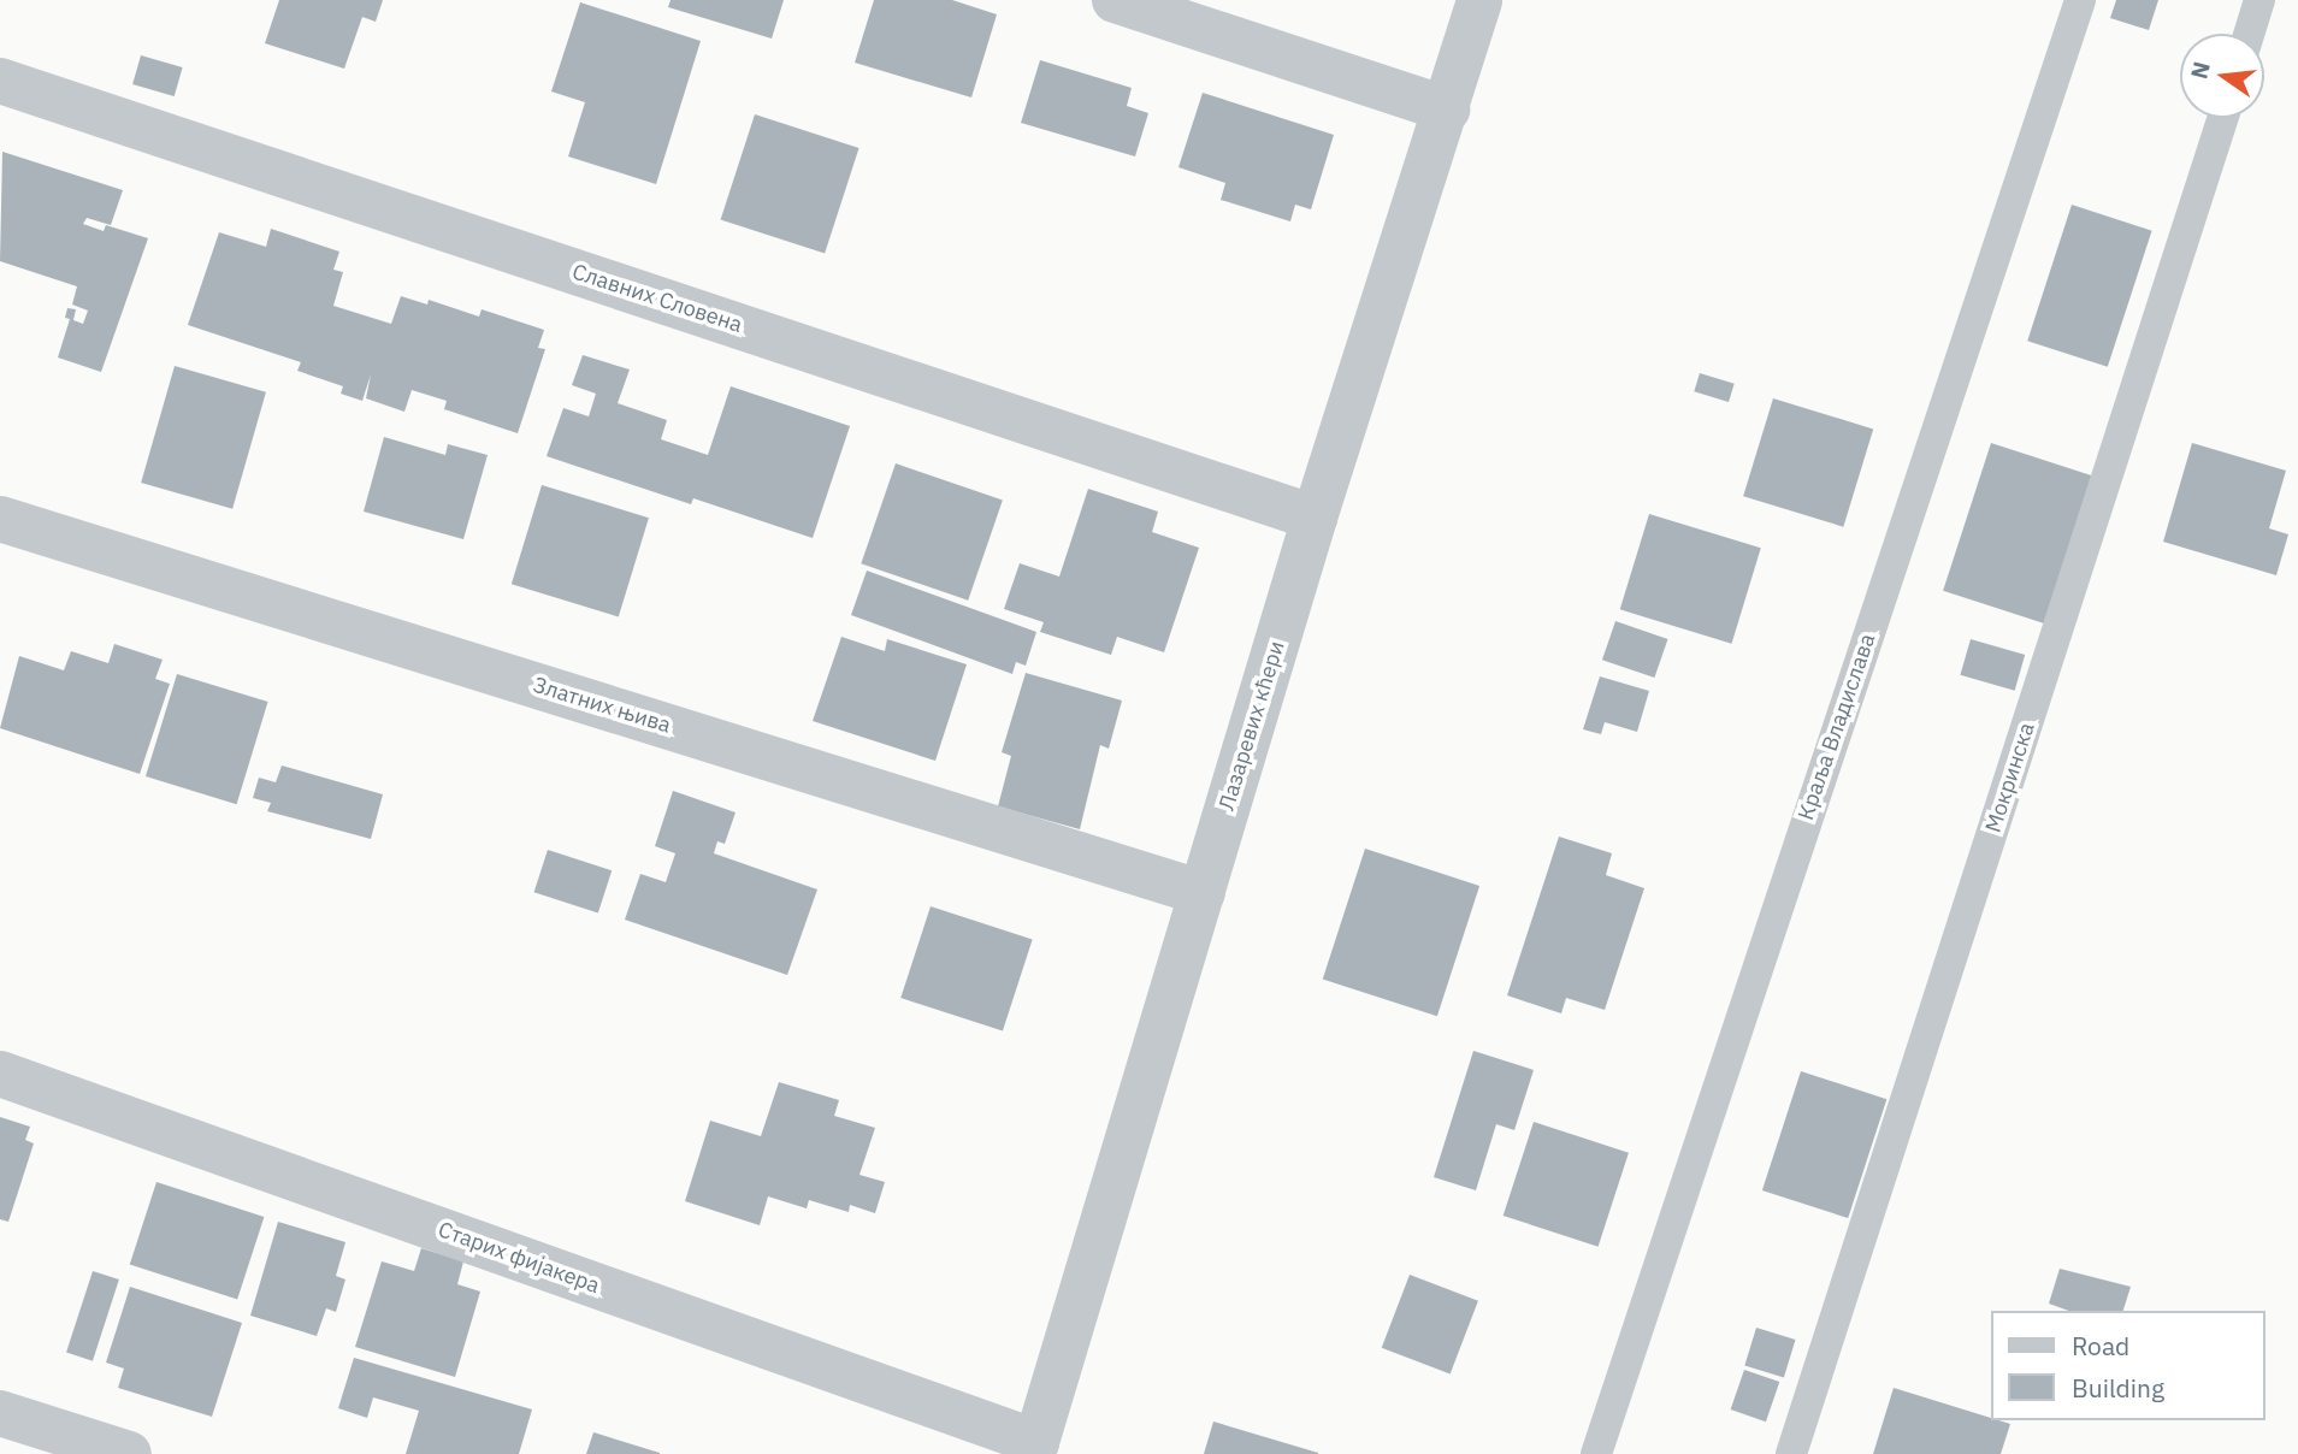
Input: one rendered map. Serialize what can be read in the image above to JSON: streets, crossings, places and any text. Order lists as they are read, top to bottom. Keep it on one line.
{"streets":{"street":["Славних Словена","Златних њива","Лазаревих кћери","Старих фијакера"],"lane":["Краља Владислава","Мокринска"]},"crossings":[["Славних Словена","Лазаревих кћери"],["Златних њива","Лазаревих кћери"],["Лазаревих кћери","Старих фијакера"]],"legend":["Road","Building"],"north":"left"}
